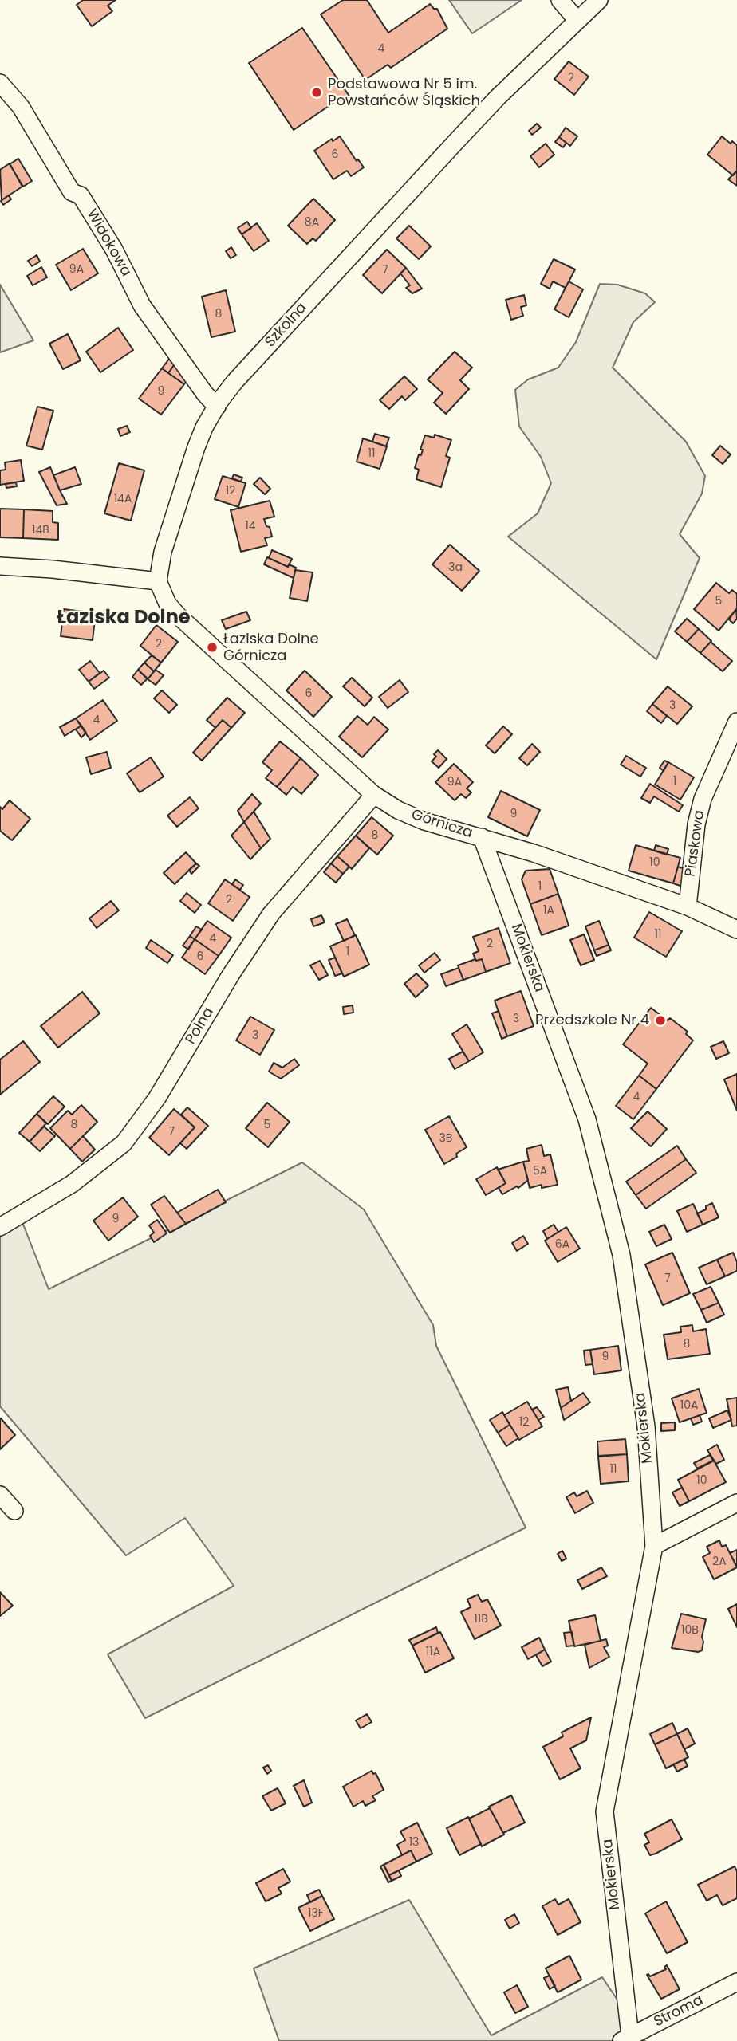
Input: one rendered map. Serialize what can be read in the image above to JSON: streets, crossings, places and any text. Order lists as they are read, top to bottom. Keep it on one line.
{"streets":{"street":["Widokowa","Szkolna","Górnicza","Piaskowa","Mokierska","Polna","Stroma"]},"crossings":[["Widokowa","Szkolna"],["Szkolna","Górnicza"],["Górnicza","Piaskowa"],["Górnicza","Mokierska"],["Górnicza","Polna"],["Mokierska","Stroma"]],"districts":["Łaziska Dolne"],"places":["Podstawowa Nr 5 im. Powstańców Śląskich","Łaziska Dolne Górnicza","Przedszkole Nr 4"],"house_numbers":["4","2","6","8A","9A","7","8","9","11","12","14A","14","14B","3a","5","2","6","3","4","1","9A","9","8","10","1","2","1A","11","4","2","1","6","3","3","4","8","5","7","3B","5A","9","6A","7","8","9","10A","12","11","10","2A","11B","10B","11A","13","13F"]}
